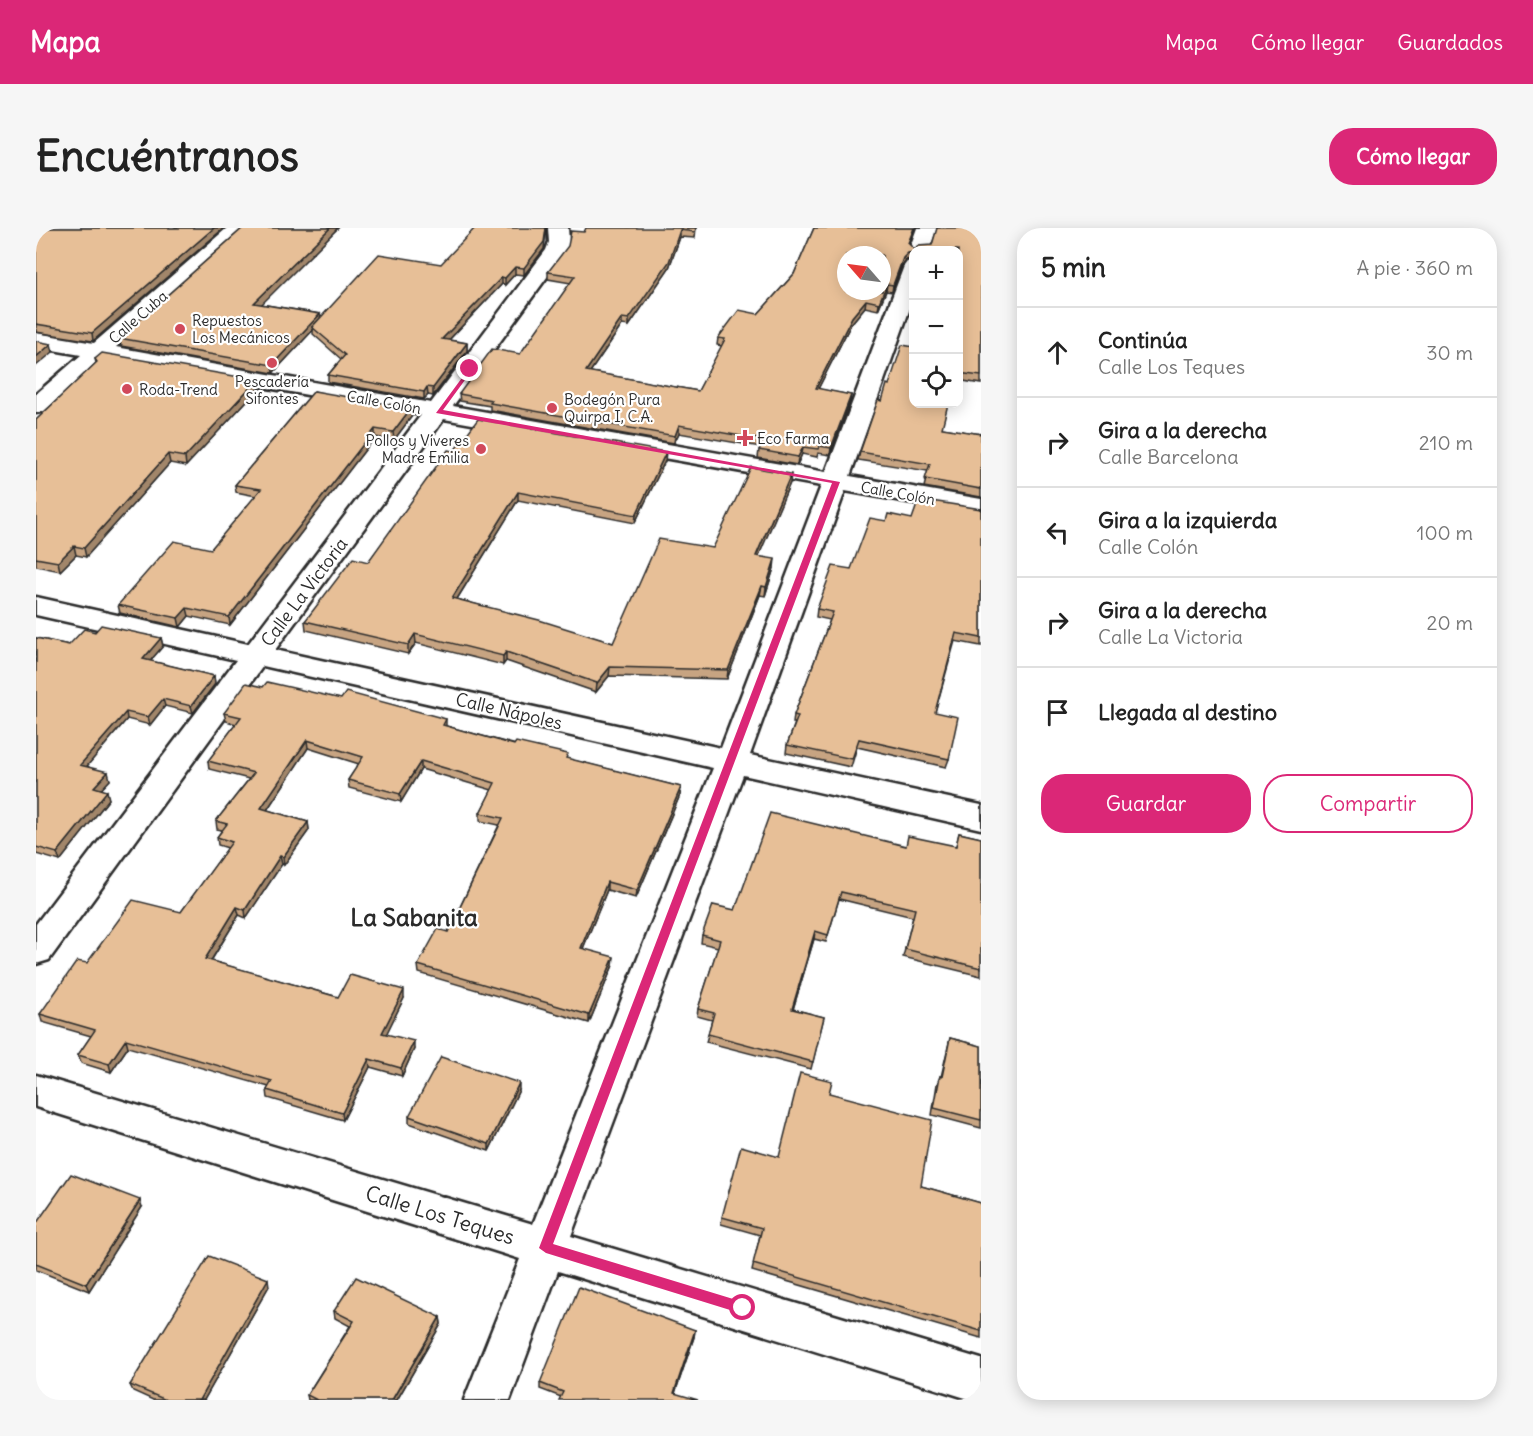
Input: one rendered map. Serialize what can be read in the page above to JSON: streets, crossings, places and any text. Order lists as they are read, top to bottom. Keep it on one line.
{"streets":{"street":["Calle Cuba","Calle Colón","Calle La Victoria","Calle Nápoles","Calle Los Teques"]},"crossings":[["Calle Cuba","Calle Colón"],["Calle Colón","Calle La Victoria"],["Calle La Victoria","Calle Nápoles"]],"districts":["La Sabanita"],"places":{"other":["Repuestos Los Mecánicos","Pescadería Sifontes","Roda-Trend","Bodegón Pura Quirpa I, C.A.","Pollos y Víveres Madre Emilia"],"health":["Eco Farma"]},"north":"top left","page":{"header":"Mapa","nav":["Mapa","Cómo llegar","Guardados"],"buttons":["Cómo llegar",["Guardar","Compartir"]],"title":"Encuéntranos","heading":["5 min","A pie · 360 m"],"map_buttons":["+","−"],"list":[["Continúa","Calle Los Teques","30 m"],["Gira a la derecha","Calle Barcelona","210 m"],["Gira a la izquierda","Calle Colón","100 m"],["Gira a la derecha","Calle La Victoria","20 m"],"Llegada al destino"]}}
